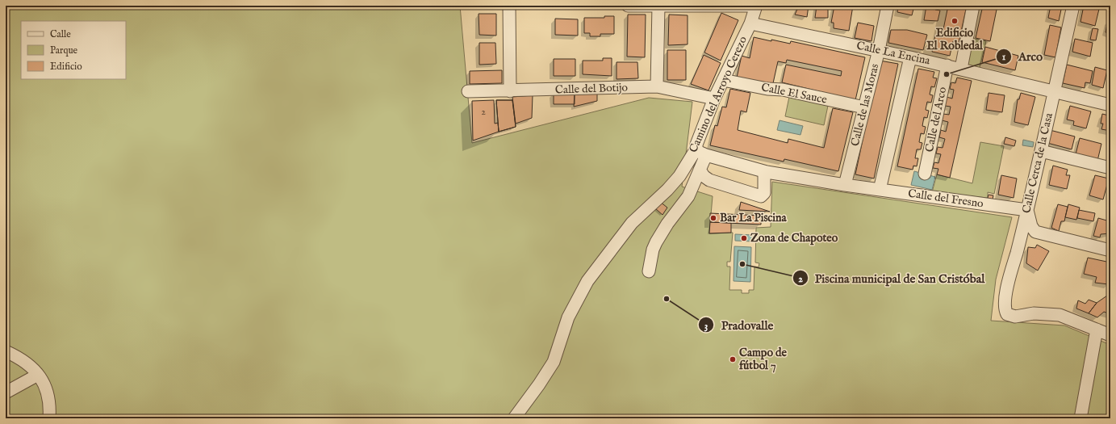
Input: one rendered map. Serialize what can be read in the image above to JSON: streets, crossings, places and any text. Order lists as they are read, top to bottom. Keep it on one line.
{"streets":{"street":["Calle La Encina","Calle del Botijo","Calle El Sauce","Camino del Arroyo Cerezo","Calle de las Moras","Calle del Arco","Calle Cerca de la Casa","Calle del Fresno"]},"crossings":[["Calle La Encina","Camino del Arroyo Cerezo"],["Calle La Encina","Calle de las Moras"],["Calle La Encina","Calle del Arco"],["Calle La Encina","Calle Cerca de la Casa"],["Calle del Botijo","Camino del Arroyo Cerezo"],["Calle El Sauce","Camino del Arroyo Cerezo"],["Calle El Sauce","Calle de las Moras"],["Camino del Arroyo Cerezo","Calle del Fresno"],["Calle de las Moras","Calle del Fresno"],["Calle Cerca de la Casa","Calle del Fresno"]],"places":["Edificio El Robledal","Arco","Bar La Piscina","Zona de Chapoteo","Piscina municipal de San Cristóbal","Pradovalle","Campo de fútbol 7"],"house_numbers":["2"],"legend":["Calle","Parque","Edificio"]}
